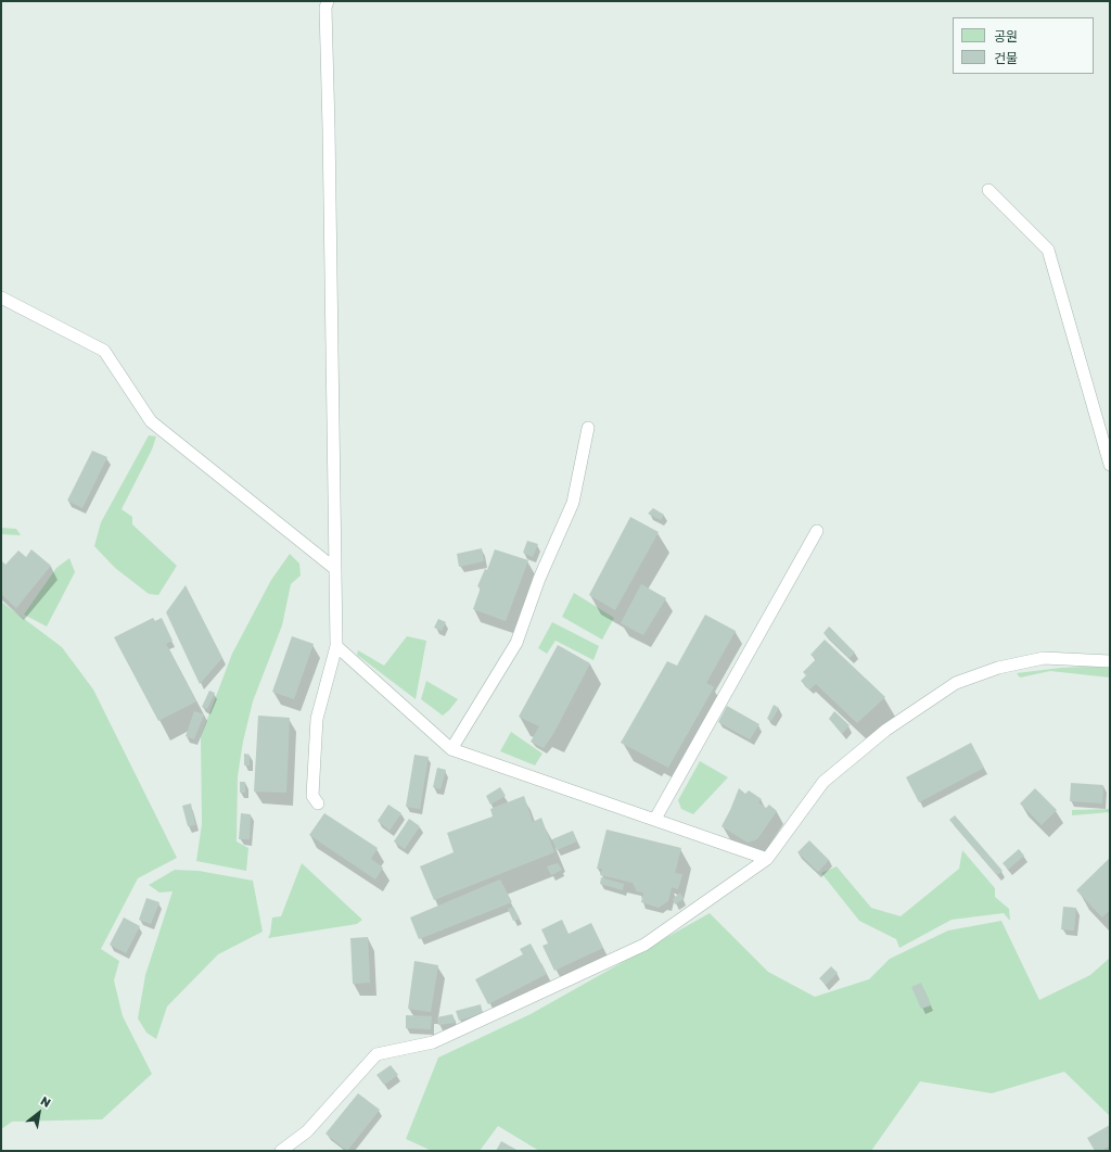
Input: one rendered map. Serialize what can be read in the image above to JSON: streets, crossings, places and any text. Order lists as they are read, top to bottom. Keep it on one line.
{"legend":["공원","건물"],"north":"top right"}
